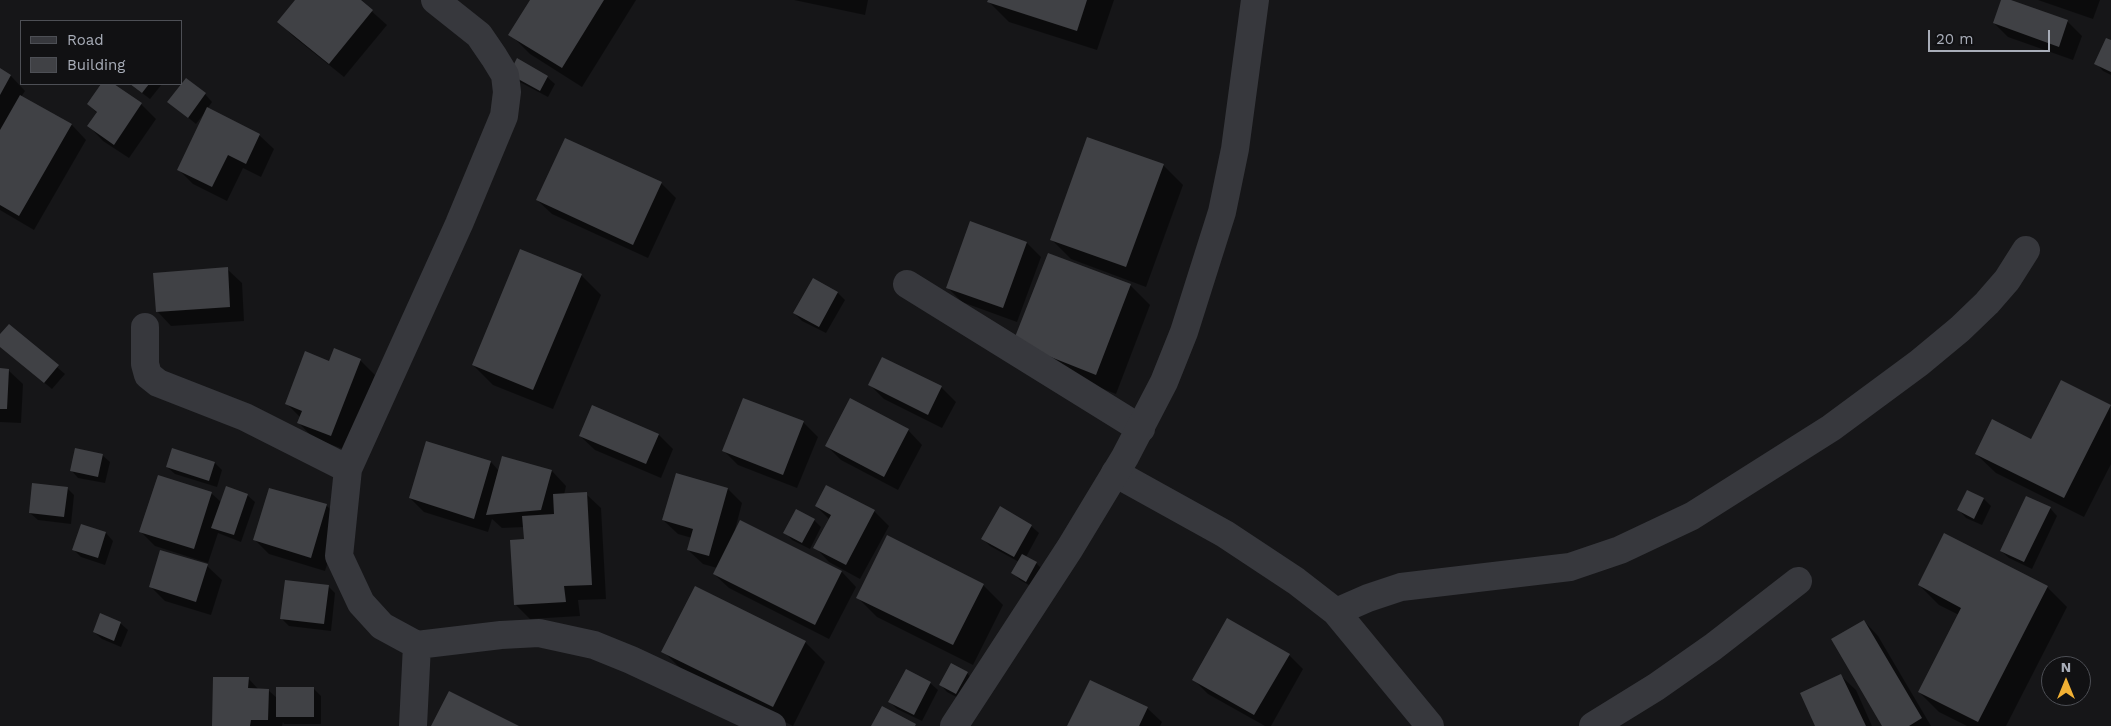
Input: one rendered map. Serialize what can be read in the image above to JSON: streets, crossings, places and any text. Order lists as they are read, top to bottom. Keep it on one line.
{"legend":["Road","Building"],"scale_bar":"20 m","north":"top"}
